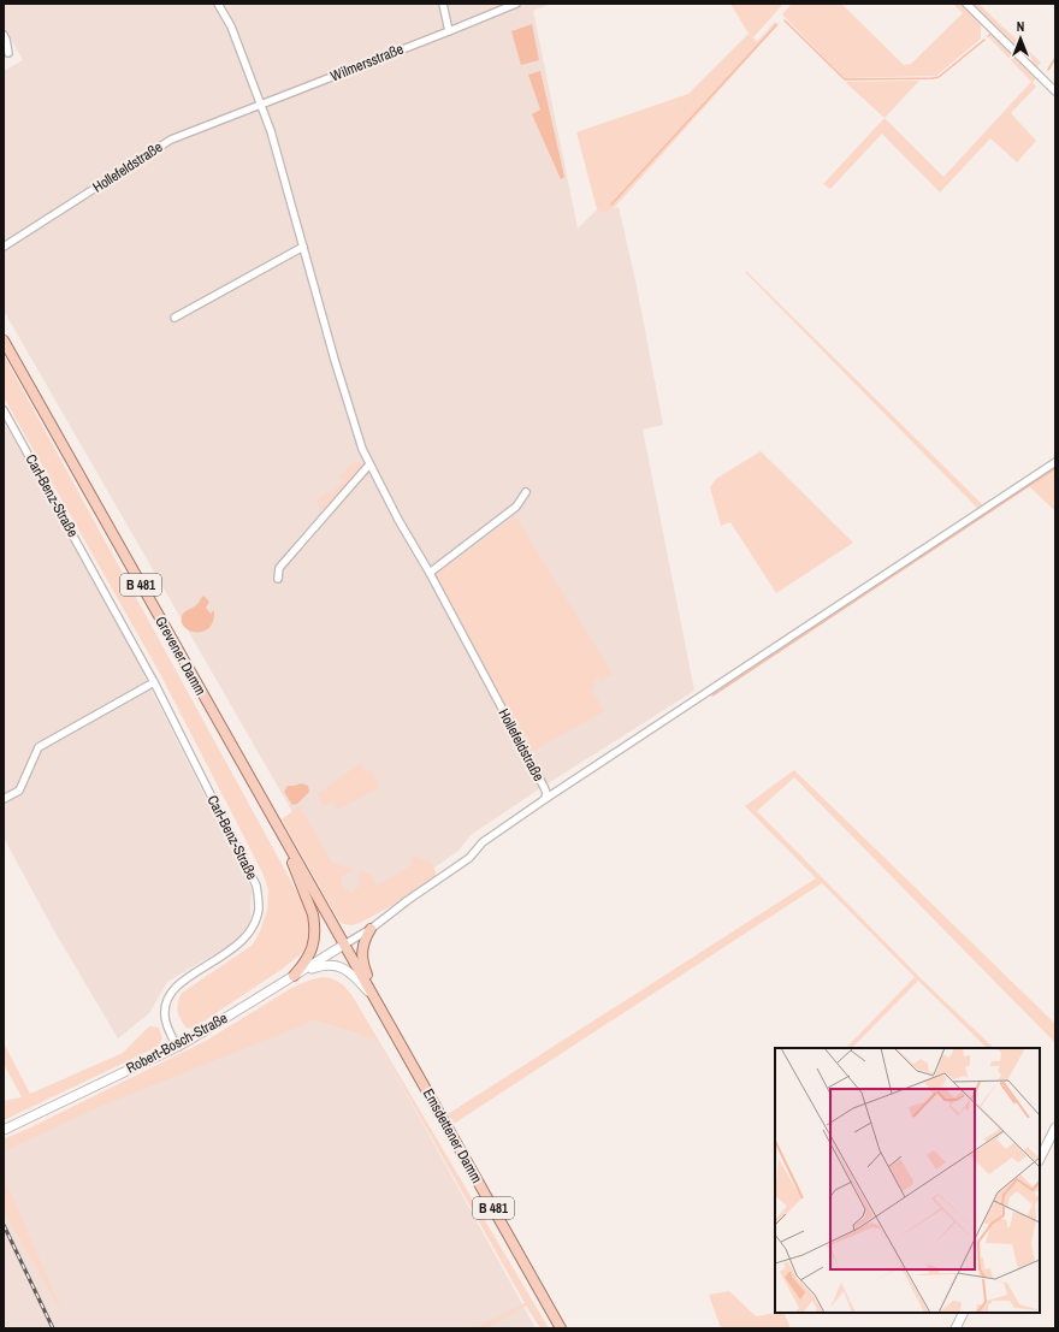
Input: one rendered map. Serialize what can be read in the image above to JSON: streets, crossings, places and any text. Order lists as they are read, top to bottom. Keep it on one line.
{"streets":{"main road":["B 481","Grevener Damm","Emsdettener Damm"],"street":["Wilmersstraße","Hollefeldstraße","Carl-Benz-Straße","Robert-Bosch-Straße"]},"crossings":[["Wilmersstraße","Hollefeldstraße"],["Hollefeldstraße","Grevener Damm"],["Hollefeldstraße","Robert-Bosch-Straße"],["Hollefeldstraße","Emsdettener Damm"],["Carl-Benz-Straße","Robert-Bosch-Straße"],["Grevener Damm","Robert-Bosch-Straße"],["Grevener Damm","Emsdettener Damm"],["Robert-Bosch-Straße","Emsdettener Damm"]],"north":"top"}
